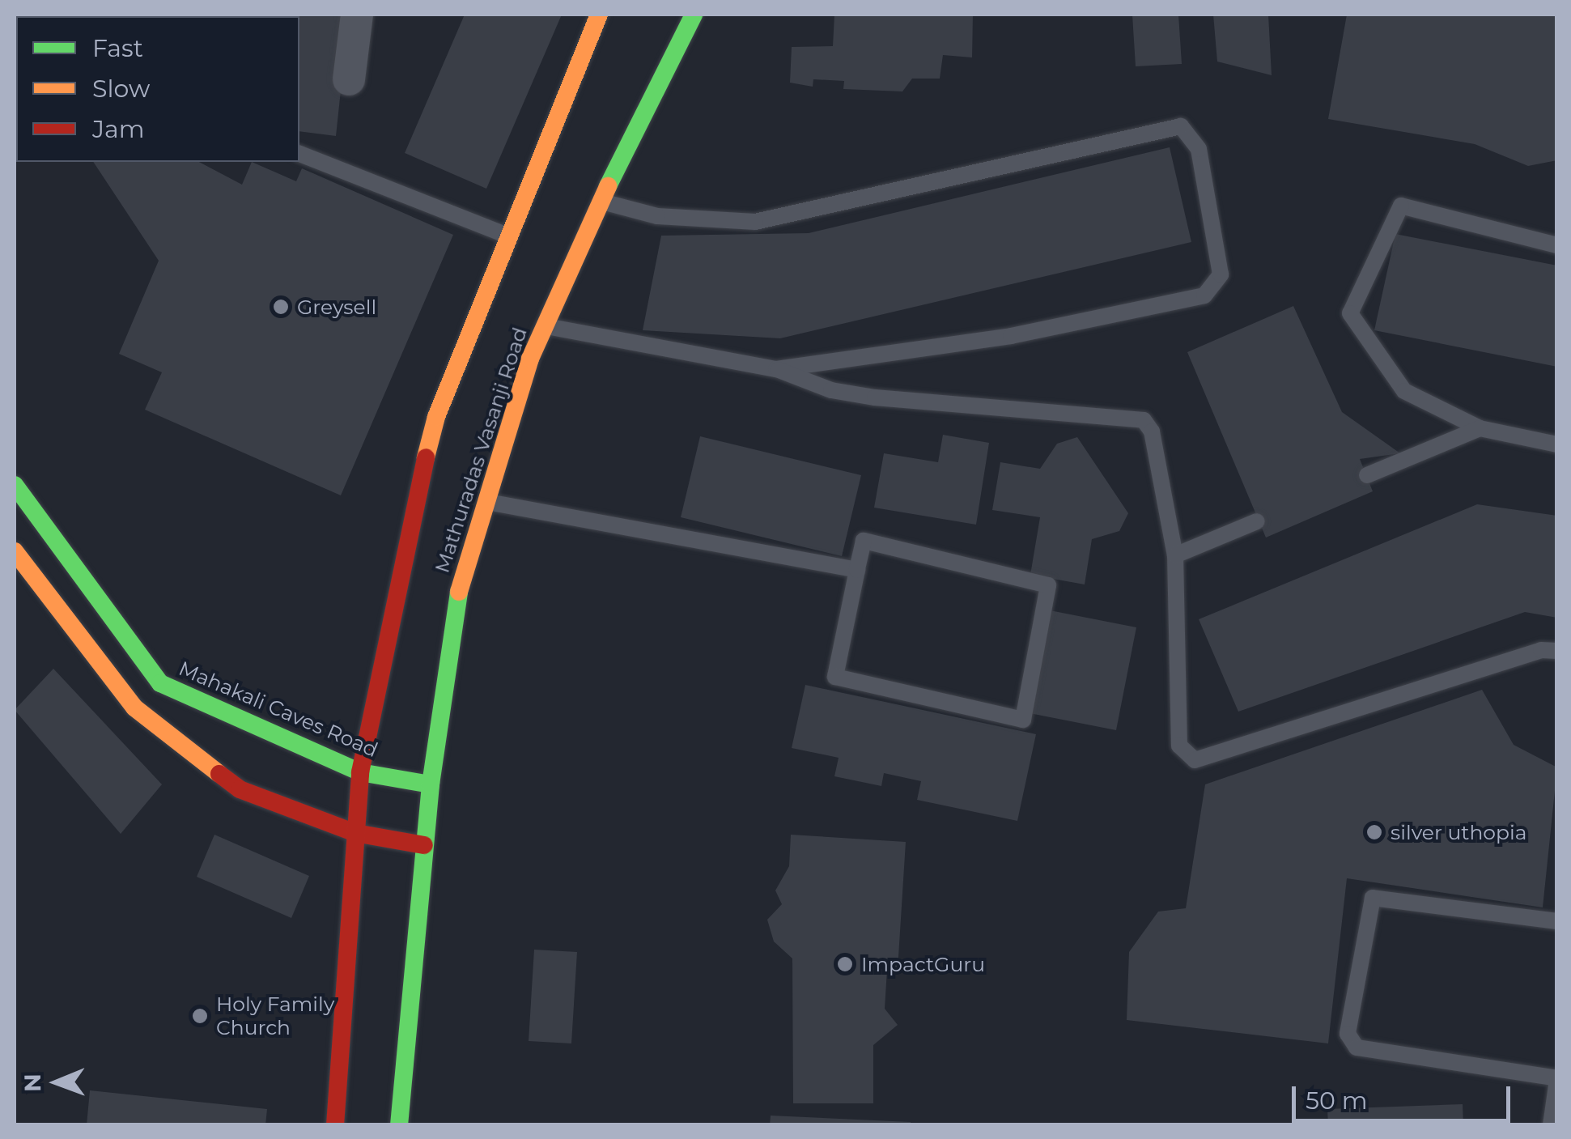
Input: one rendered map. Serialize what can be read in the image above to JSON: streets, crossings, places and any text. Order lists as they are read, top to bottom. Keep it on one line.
{"streets":{"main road":["Mathuradas Vasanji Road","Mahakali Caves Road"]},"crossings":[["Mathuradas Vasanji Road","Mahakali Caves Road"]],"places":["Greysell","silver uthopia","ImpactGuru","Holy Family Church"],"legend":["Fast","Slow","Jam"],"scale_bar":"50 m","north":"left"}
